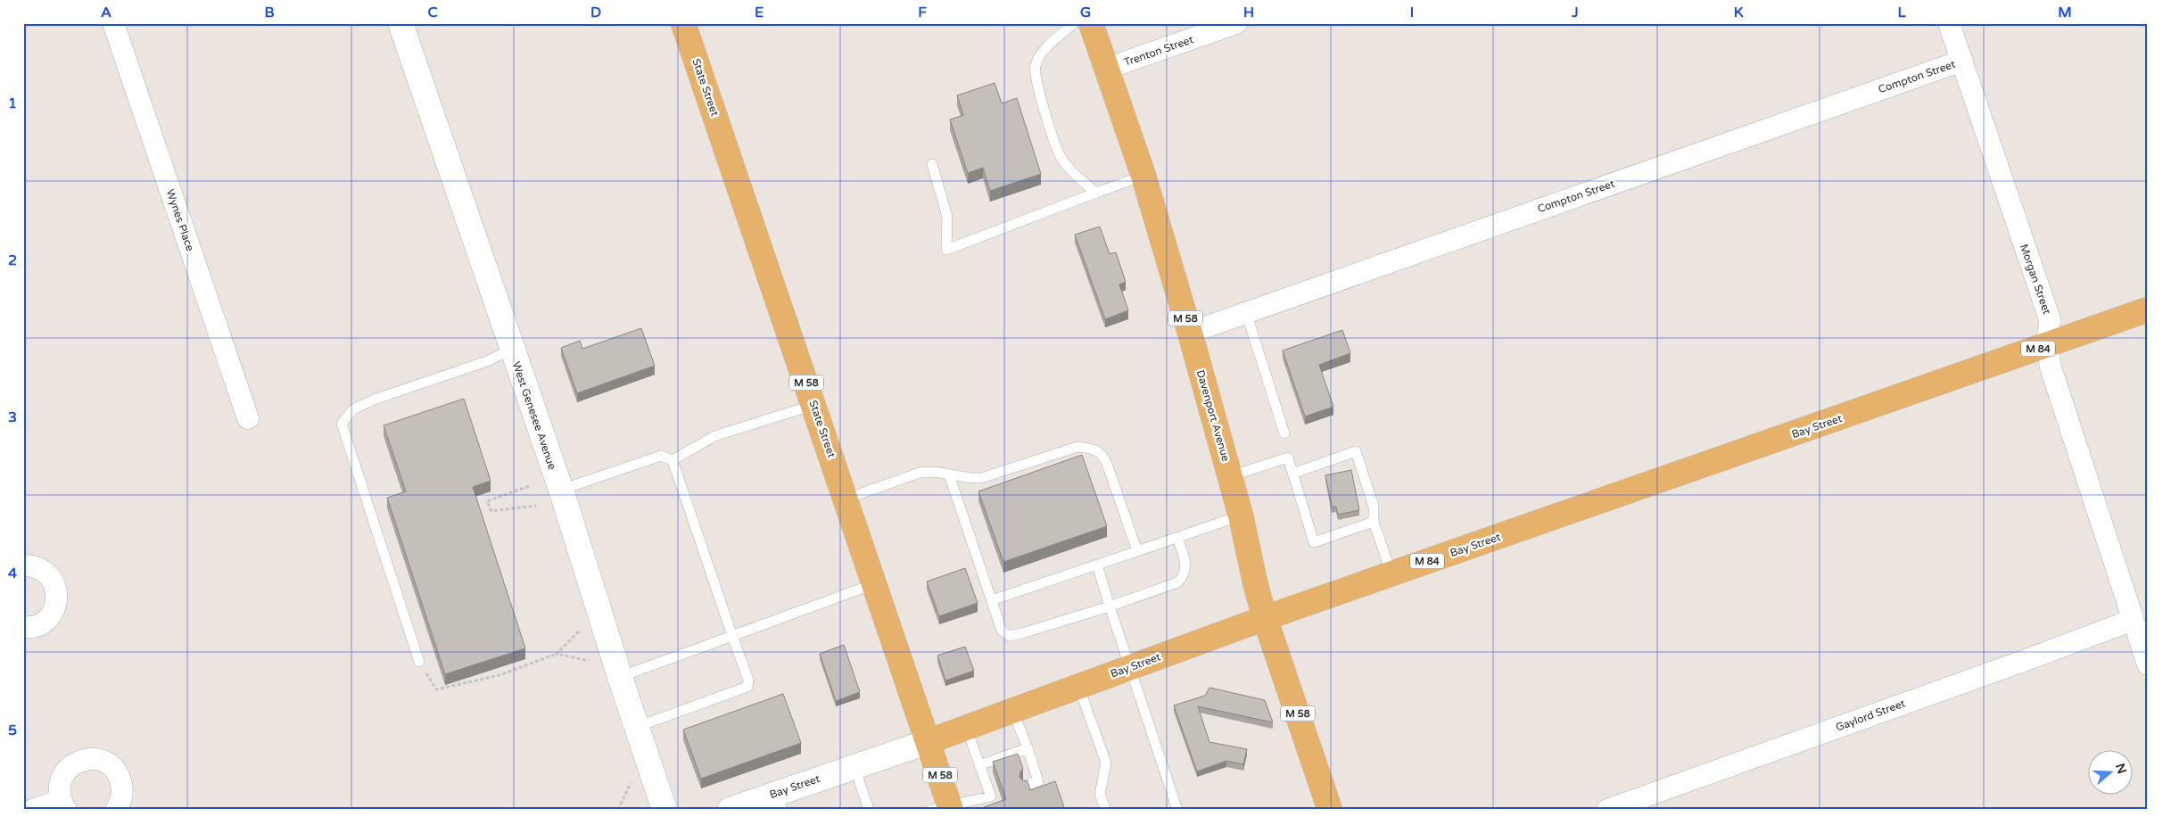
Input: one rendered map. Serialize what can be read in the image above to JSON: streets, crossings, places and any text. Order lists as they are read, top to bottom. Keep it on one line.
{"streets":{"main road":["State Street","M 58","M 84","Davenport Avenue","Bay Street"],"street":["Trenton Street","Compton Street","Wynes Place","Morgan Street","West Genesee Avenue","Gaylord Street"]},"crossings":[["Trenton Street","Davenport Avenue"],["Compton Street","Morgan Street"],["Compton Street","Davenport Avenue"],["State Street","Bay Street"],["Morgan Street","Bay Street"],["Morgan Street","Gaylord Street"],["Davenport Avenue","Bay Street"]],"north":"right","grid":{"columns":["A","B","C","D","E","F","G","H","I","J","K","L","M"],"rows":["1","2","3","4","5"]}}
